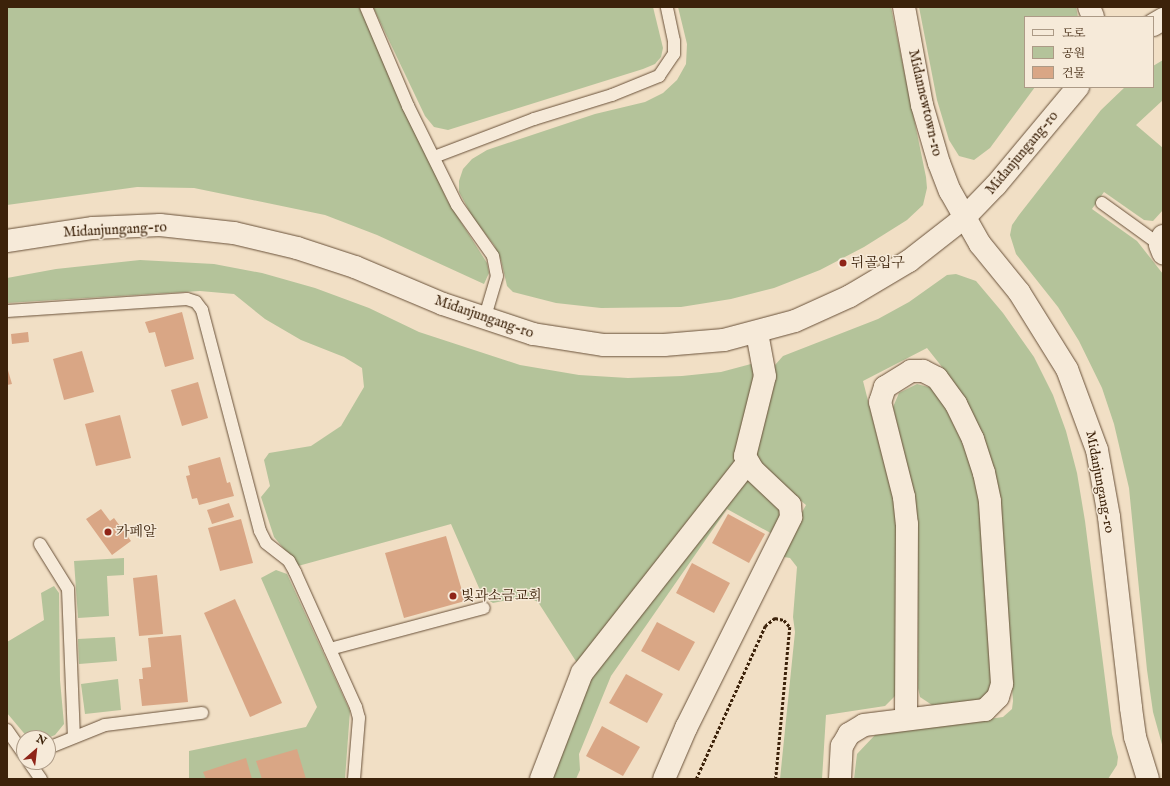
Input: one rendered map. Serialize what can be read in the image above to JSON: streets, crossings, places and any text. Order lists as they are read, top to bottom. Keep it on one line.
{"streets":{"street":["Midannewtown-ro","Midanjungang-ro"]},"crossings":[["Midannewtown-ro","Midanjungang-ro"]],"places":["뒤골입구","카페알","빛과소금교회"],"legend":["도로","공원","건물"],"north":"top right"}
